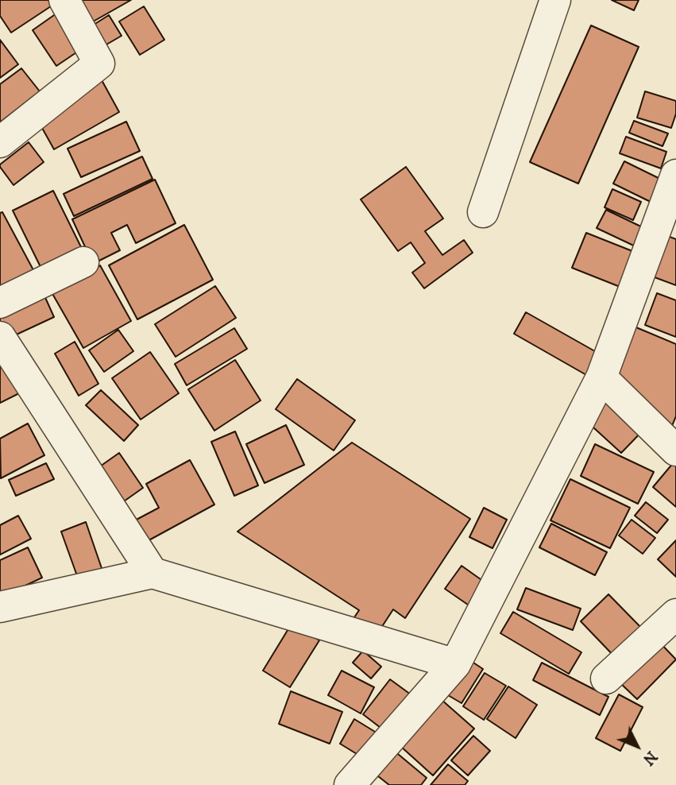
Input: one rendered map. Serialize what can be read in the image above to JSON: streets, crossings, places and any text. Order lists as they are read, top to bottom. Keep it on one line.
{"north":"bottom right"}
